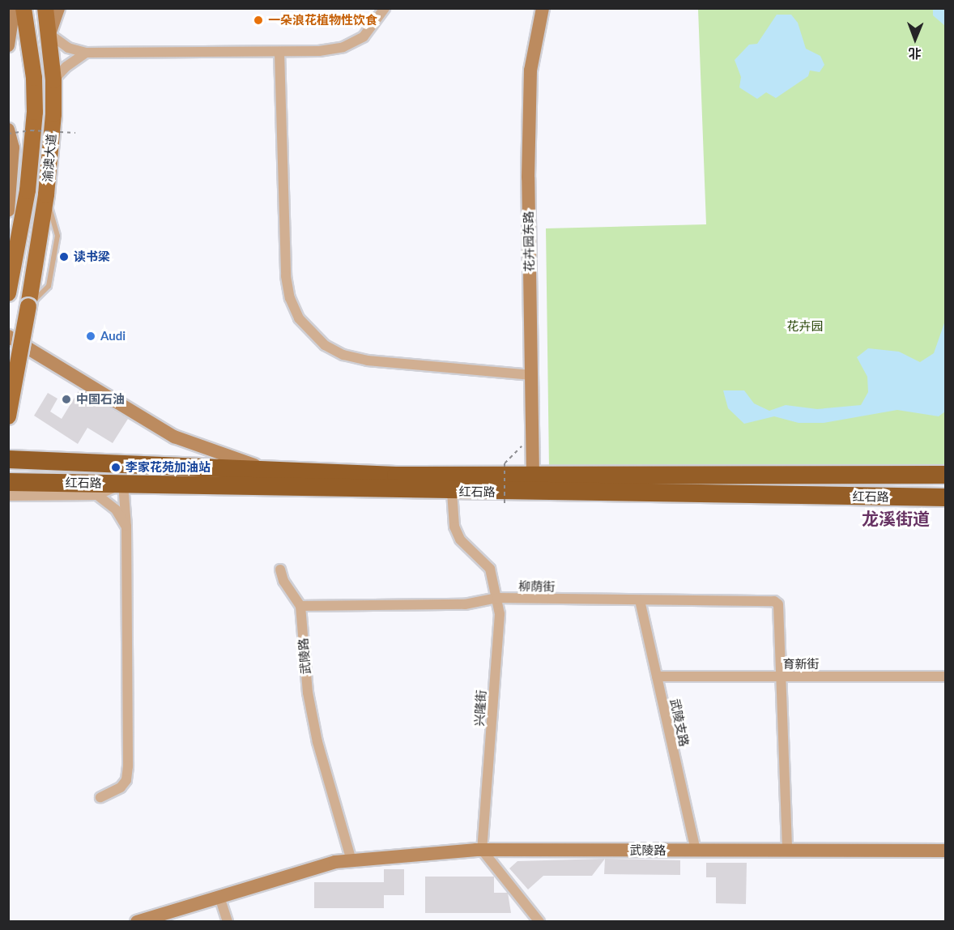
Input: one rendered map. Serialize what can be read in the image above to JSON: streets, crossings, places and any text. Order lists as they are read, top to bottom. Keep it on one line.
{"streets":{"highway":["红石路"],"main road":["渝澳大道"],"street":["花卉园东路","柳荫街","武陵路","育新街","兴隆街","武陵支路"]},"crossings":[["花卉园东路","红石路"],["红石路","兴隆街"],["柳荫街","武陵路"],["柳荫街","育新街"],["柳荫街","兴隆街"],["柳荫街","武陵支路"],["武陵路","兴隆街"],["武陵路","武陵支路"],["育新街","武陵支路"]],"districts":["龙溪街道"],"parks":["花卉园"],"places":["一朵浪花植物性饮食","读书梁","Audi","中国石油","李家花苑加油站"],"north":"bottom"}
